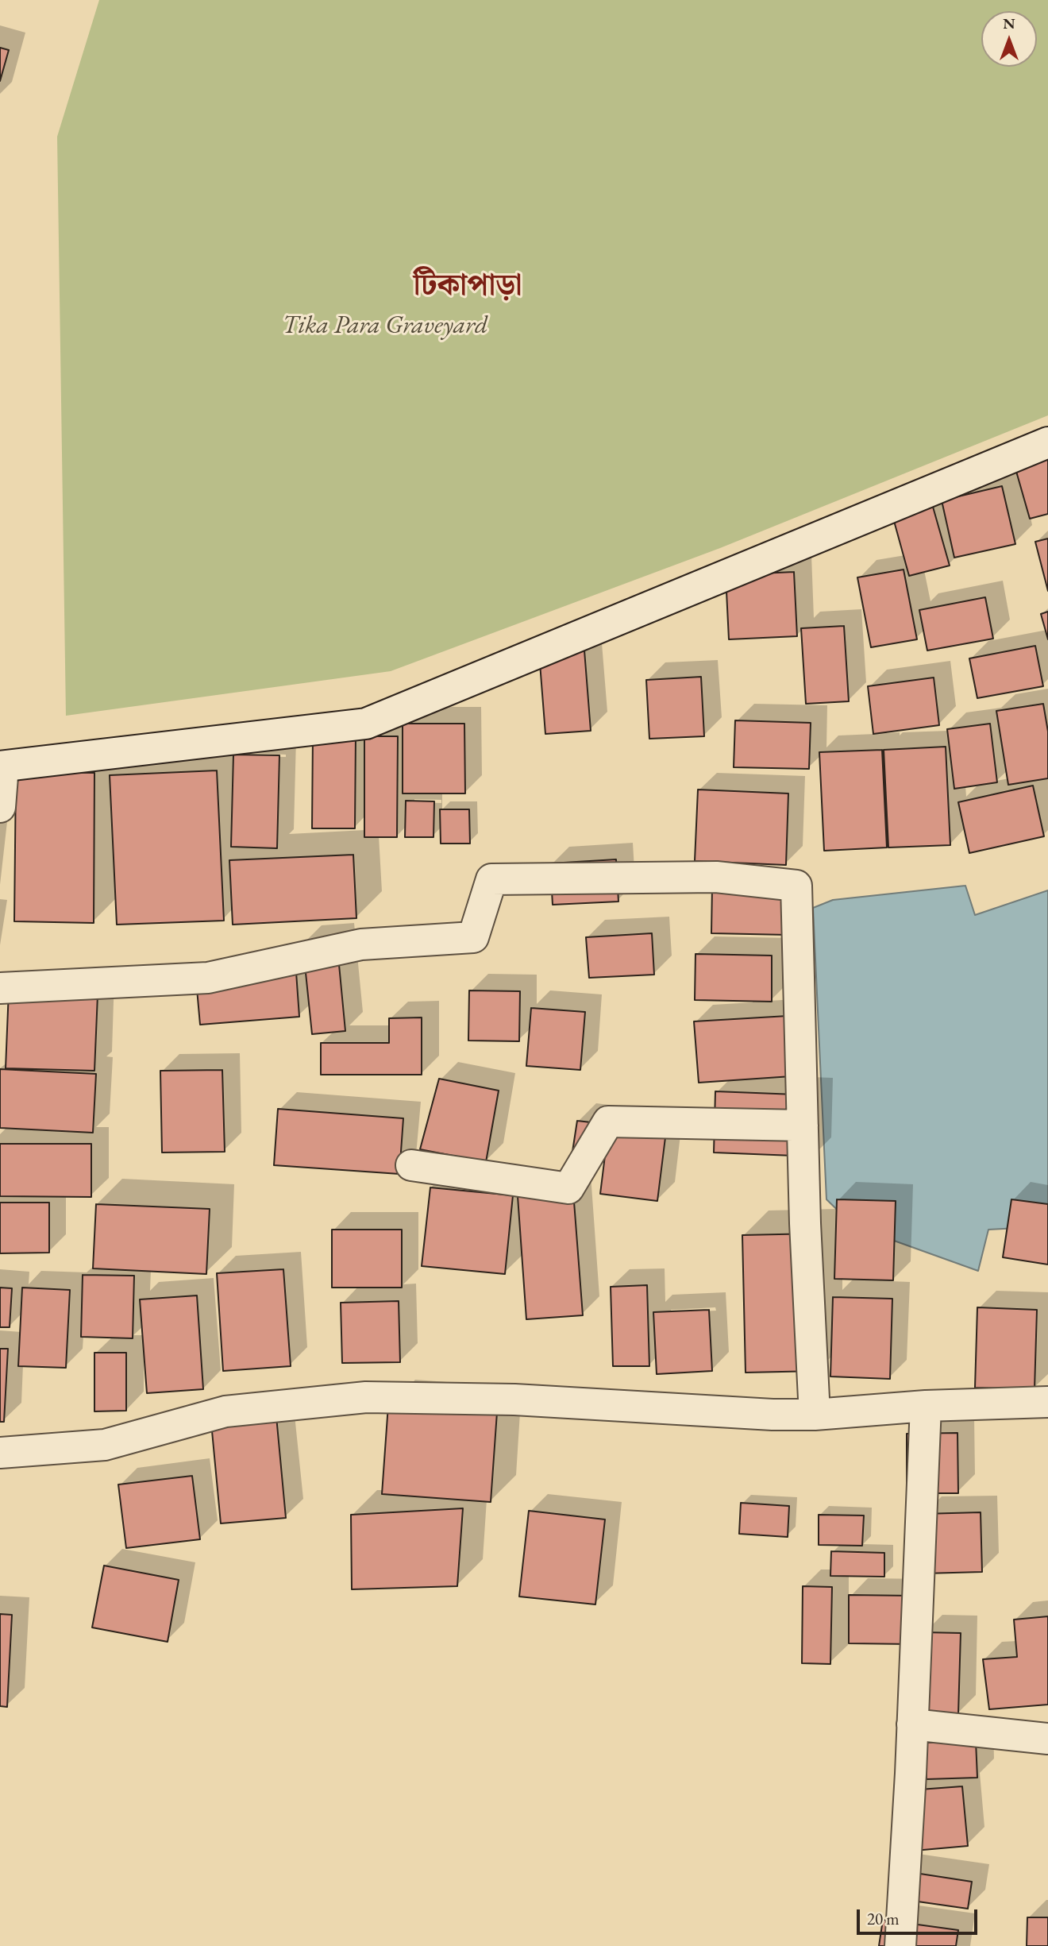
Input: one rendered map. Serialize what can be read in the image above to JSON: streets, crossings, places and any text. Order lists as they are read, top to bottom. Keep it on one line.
{"districts":["টিকাপাড়া"],"parks":["Tika Para Graveyard"],"scale_bar":"20 m","north":"top"}
